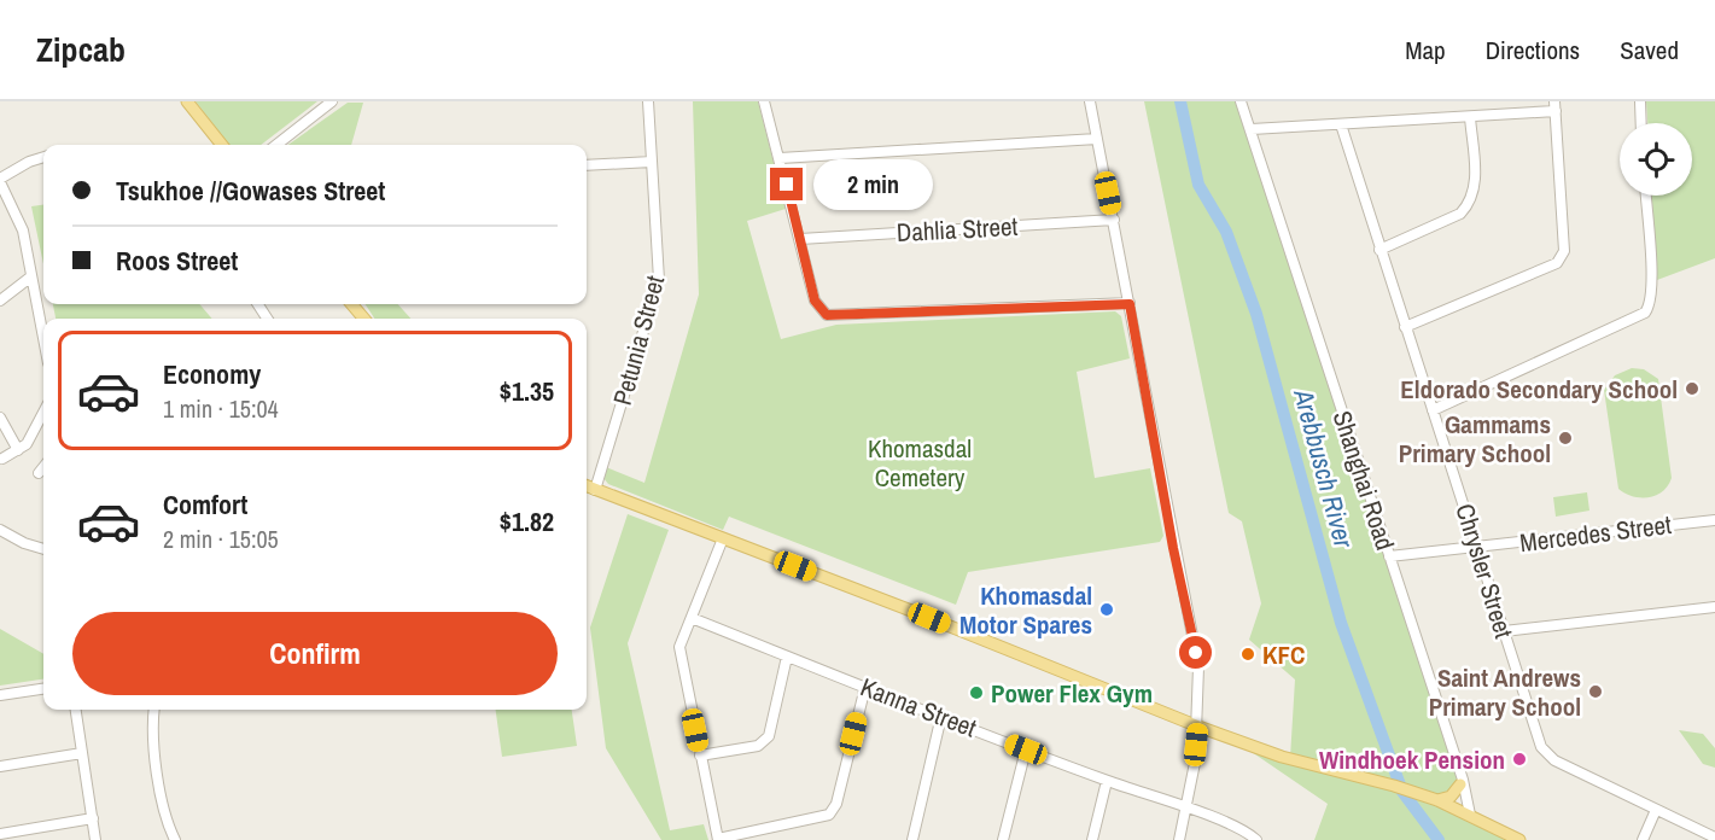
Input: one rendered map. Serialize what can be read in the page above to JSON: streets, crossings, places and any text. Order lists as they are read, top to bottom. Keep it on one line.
{"streets":{"street":["Dahlia Street","Petunia Street","Shanghai Road","Mercedes Street","Chrysler Street","Kanna Street"]},"crossings":[["Shanghai Road","Mercedes Street"],["Mercedes Street","Chrysler Street"]],"water":["Arebbusch River"],"parks":["Khomasdal Cemetery"],"places":["Eldorado Secondary School","Gammams Primary School","Khomasdal Motor Spares","KFC","Saint Andrews Primary School","Power Flex Gym","Windhoek Pension"],"page":{"header":"Zipcab","nav":["Map","Directions","Saved"],"banner":["Tsukhoe //Gowases Street","Roos Street"],"bubble":"2 min","list":[{"name":"Economy","note":"1 min · 15:04","value":"$1.35"},{"name":"Comfort","note":"2 min · 15:05","value":"$1.82"}],"buttons":"Confirm"}}
